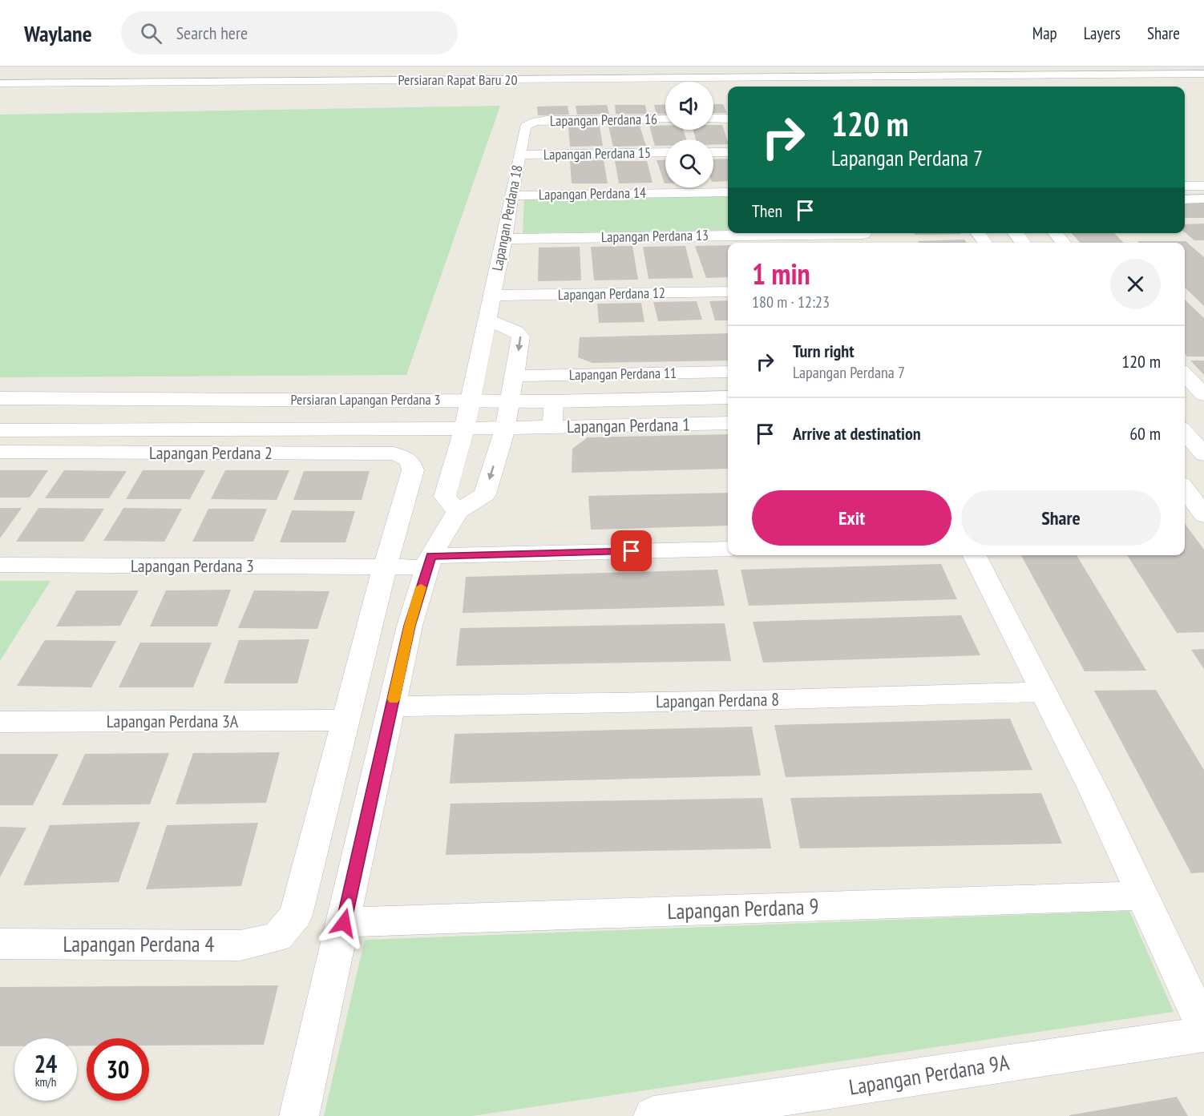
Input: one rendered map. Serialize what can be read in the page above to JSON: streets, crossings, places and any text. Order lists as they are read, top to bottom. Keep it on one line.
{"streets":{"street":["Persiaran Rapat Baru 20","Lapangan Perdana 16","Lapangan Perdana 15","Lapangan Perdana 14","Lapangan Perdana 18","Lapangan Perdana 13","Lapangan Perdana 12","Lapangan Perdana 11","Persiaran Lapangan Perdana 3","Lapangan Perdana 1","Lapangan Perdana 2","Lapangan Perdana 3","Lapangan Perdana 8","Lapangan Perdana 3A","Lapangan Perdana 9","Lapangan Perdana 4","Lapangan Perdana 9A"]},"crossings":[["Lapangan Perdana 16","Lapangan Perdana 18"],["Lapangan Perdana 15","Lapangan Perdana 18"],["Lapangan Perdana 14","Lapangan Perdana 18"],["Lapangan Perdana 18","Lapangan Perdana 13"],["Lapangan Perdana 18","Lapangan Perdana 12"],["Lapangan Perdana 18","Persiaran Lapangan Perdana 3"],["Persiaran Lapangan Perdana 3","Lapangan Perdana 1"],["Lapangan Perdana 2","Lapangan Perdana 3"],["Lapangan Perdana 3A","Lapangan Perdana 4"]],"page":{"header":"Waylane","search":"Search here","nav":["Map","Layers","Share"],"turn":["120 m","Lapangan Perdana 7"],"then":"Then","heading":["1 min","180 m · 12:23"],"list":[{"name":"Turn right","note":"Lapangan Perdana 7","value":"120 m"},{"name":"Arrive at destination","value":"60 m"}],"buttons":["Exit","Share"],"speed":"24 km/h","limit":"30"}}
